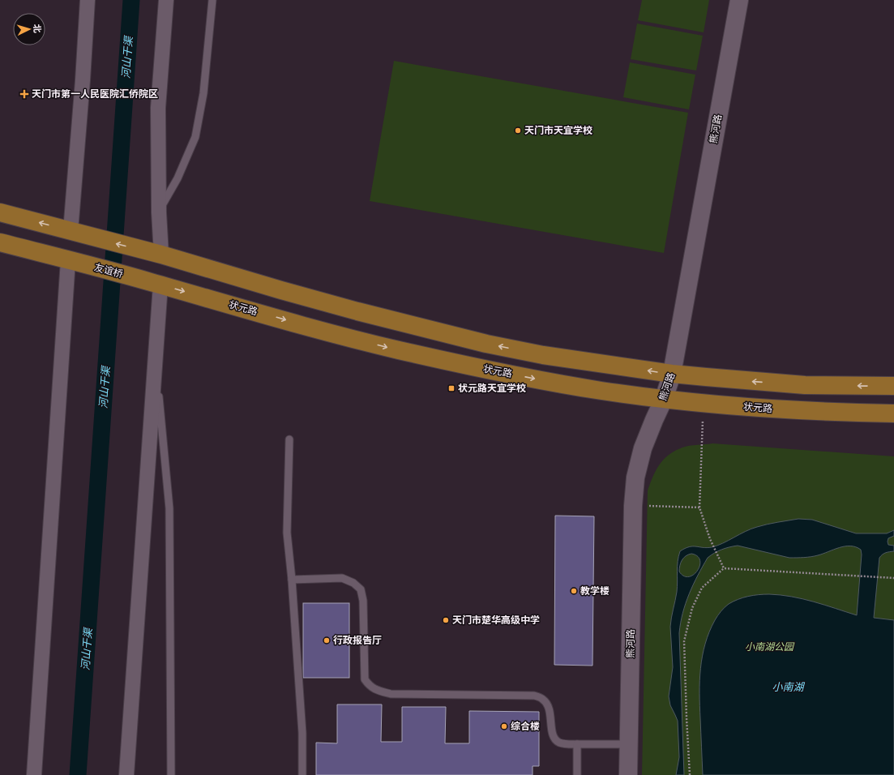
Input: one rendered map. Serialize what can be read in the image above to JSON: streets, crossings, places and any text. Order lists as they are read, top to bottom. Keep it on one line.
{"streets":{"main road":["友谊桥","状元路"],"street":["熊河路"]},"crossings":[["熊河路","状元路"],["友谊桥","状元路"]],"water":["河山干渠","小南湖"],"parks":["小南湖公园"],"places":{"health":["天门市第一人民医院汇侨院区"],"other":["天门市天宜学校","教学楼","天门市楚华高级中学","行政报告厅","综合楼"],"transit":["状元路天宜学校"]},"north":"right"}
